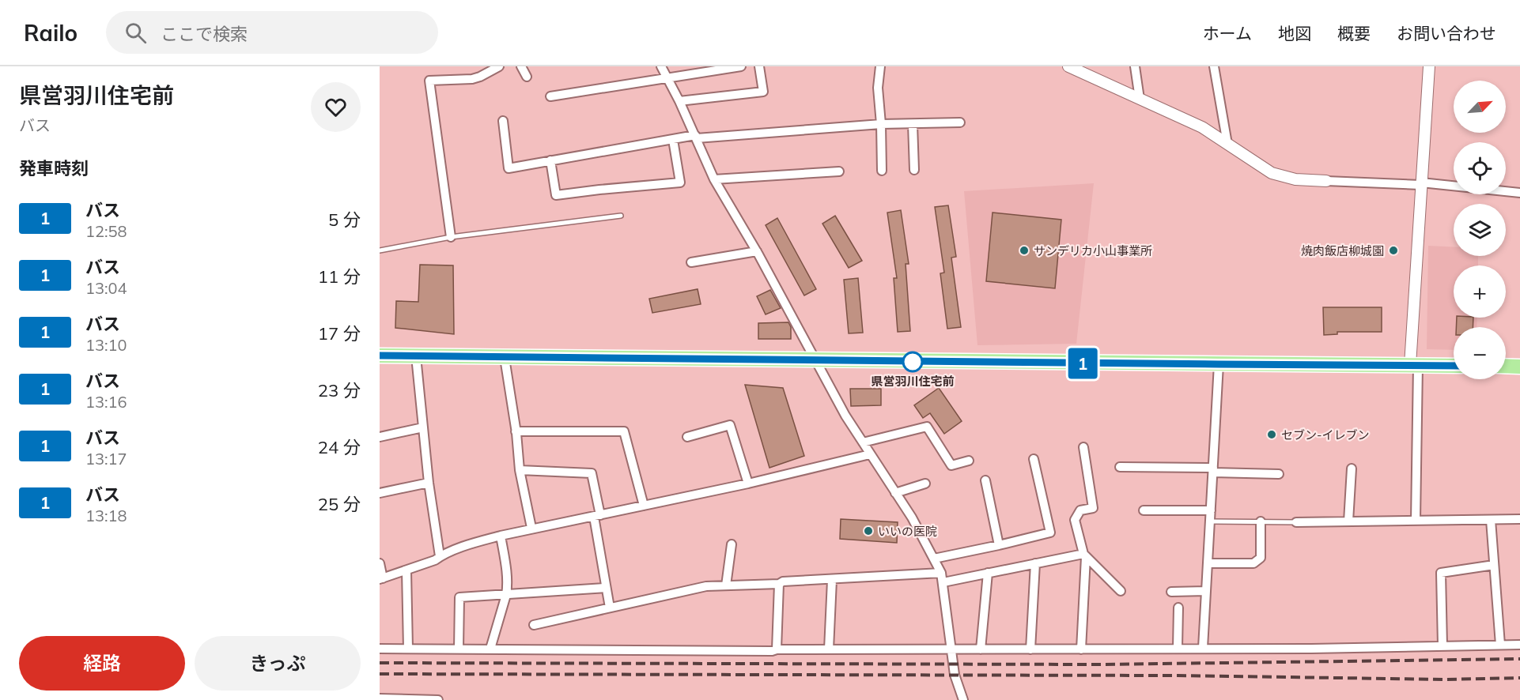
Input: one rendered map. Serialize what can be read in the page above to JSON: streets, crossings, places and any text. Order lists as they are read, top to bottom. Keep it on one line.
{"places":["サンデリカ小山事業所","焼肉飯店柳城園","県営羽川住宅前","セブン-イレブン","いいの医院"],"lines":["bus line 1"],"north":"top right","page":{"header":"Railo","search":"ここで検索","nav":["ホーム","地図","概要","お問い合わせ"],"heading":[["県営羽川住宅前","バス"],"発車時刻"],"on_map":"1","map_buttons":["+","−"],"list":[{"mark":"1","name":"バス","note":"12:58","value":"5 分"},{"mark":"1","name":"バス","note":"13:04","value":"11 分"},{"mark":"1","name":"バス","note":"13:10","value":"17 分"},{"mark":"1","name":"バス","note":"13:16","value":"23 分"},{"mark":"1","name":"バス","note":"13:17","value":"24 分"},{"mark":"1","name":"バス","note":"13:18","value":"25 分"}],"buttons":["経路","きっぷ"]}}
